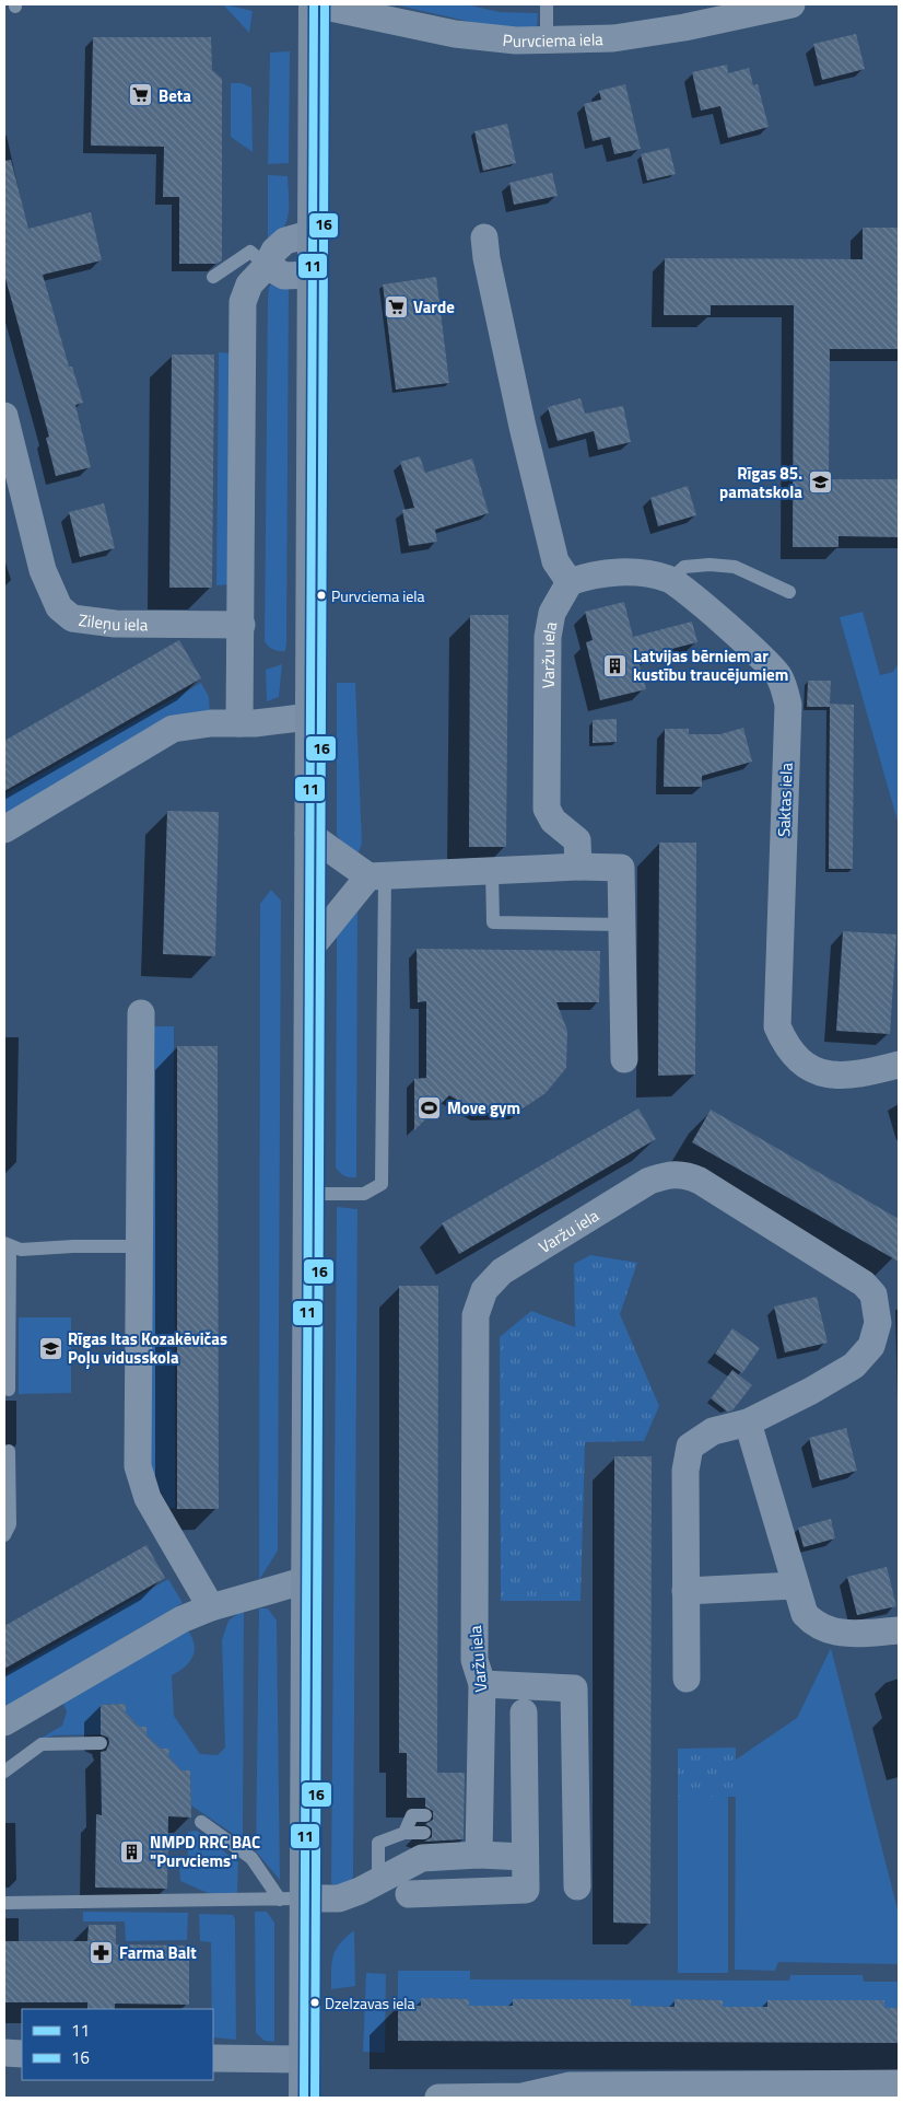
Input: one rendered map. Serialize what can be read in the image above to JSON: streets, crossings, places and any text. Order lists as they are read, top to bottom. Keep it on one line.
{"streets":{"street":["Purvciema iela","Zileņu iela","Varžu iela","Saktas iela"]},"crossings":[["Varžu iela","Saktas iela"]],"places":{"supermarket":["Beta","Varde"],"school or university":["Rīgas 85. pamatskola","Rīgas Itas Kozakēvičas Poļu vidusskola"],"other":["Purvciema iela","Dzelzavas iela"],"building":["Latvijas bērniem ar kustību traucējumiem","NMPD RRC BAC \"Purvciems\""],"sports":["Move gym"],"pharmacy":["Farma Balt"]},"lines":["transit line 11","transit line 16"],"legend":["11","16"]}
